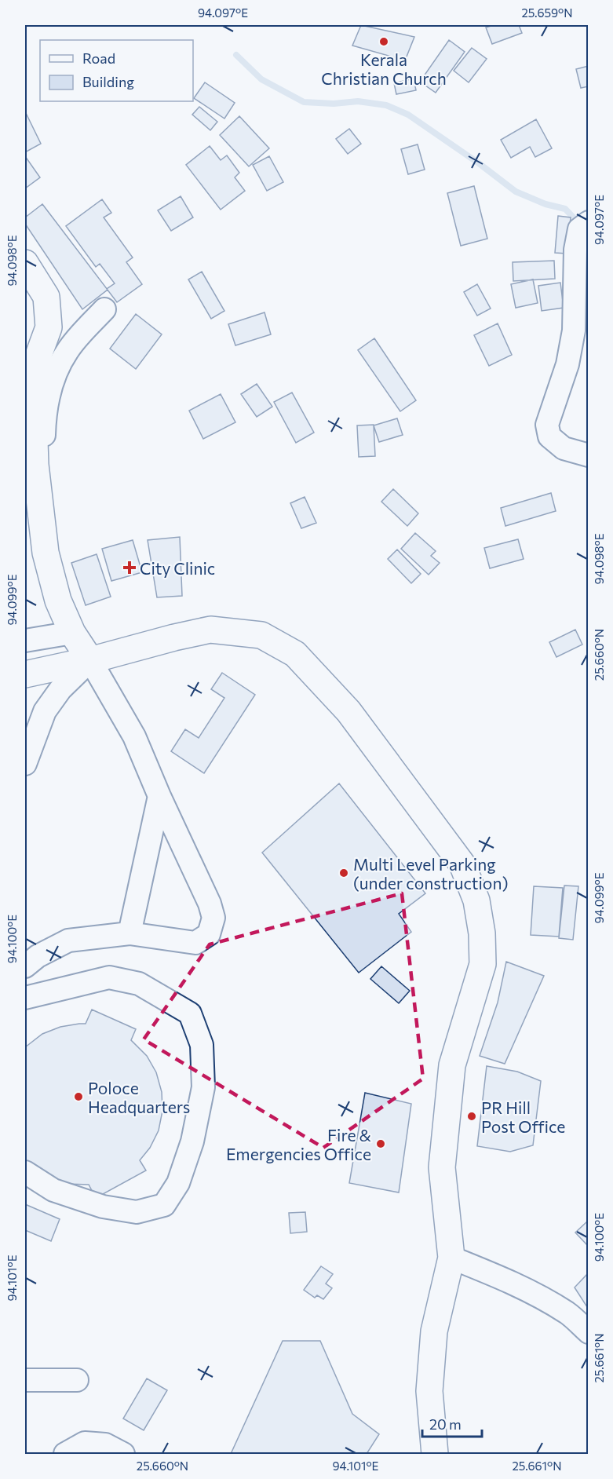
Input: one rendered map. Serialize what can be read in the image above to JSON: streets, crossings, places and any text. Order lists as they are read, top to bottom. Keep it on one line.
{"places":{"other":["Kerala Christian Church","Multi Level Parking (under construction)","Poloce Headquarters","PR Hill Post Office","Fire & Emergencies Office"],"health":["City Clinic"]},"legend":["Road","Building"],"scale_bar":"20 m","coordinates":["94.097°E","25.659°N","94.098°E","94.099°E","25.660°N","94.100°E","94.101°E","25.661°N"]}
